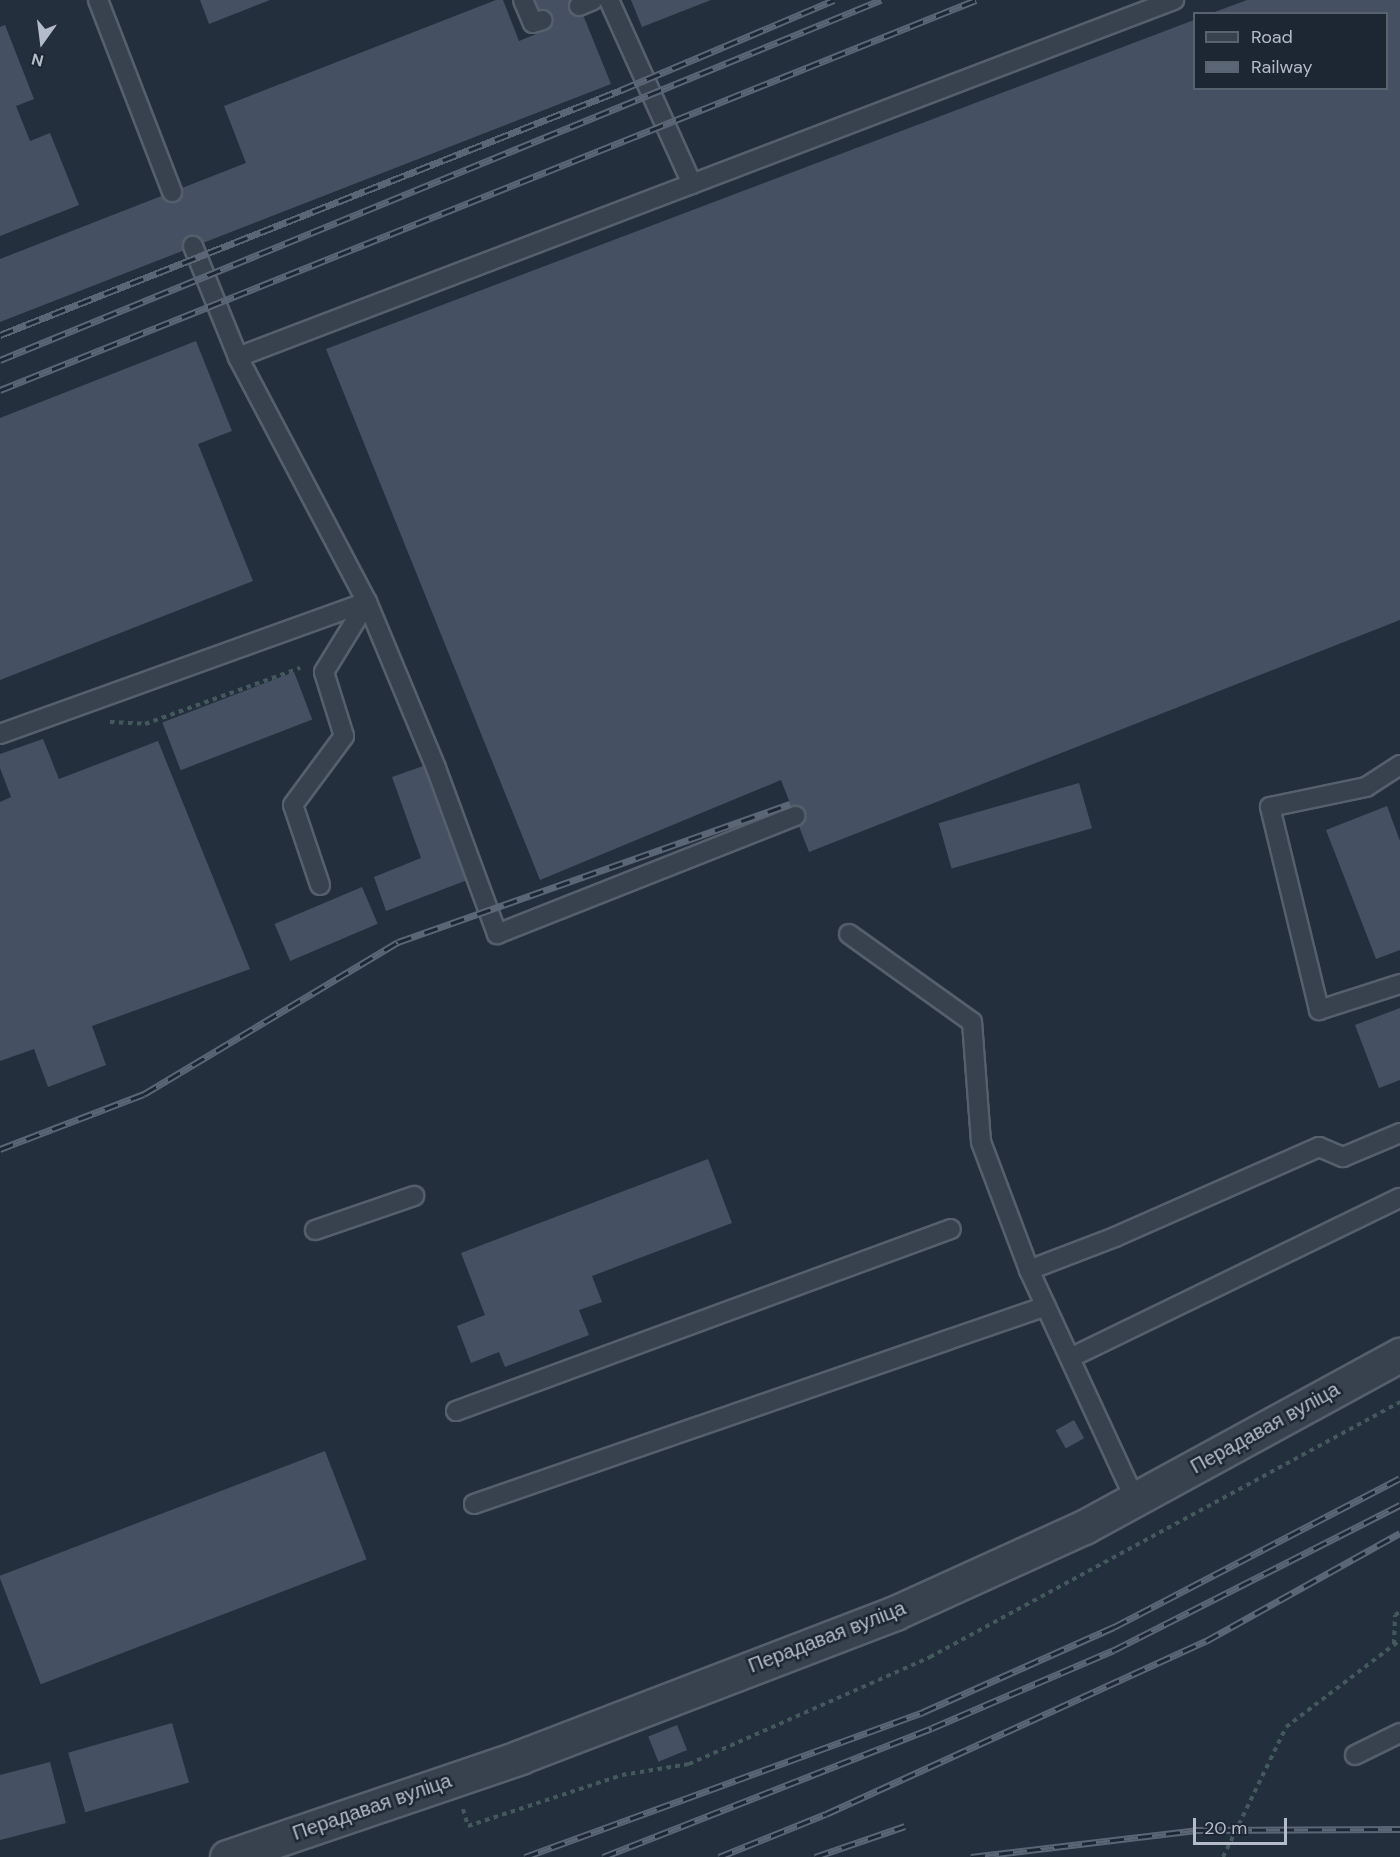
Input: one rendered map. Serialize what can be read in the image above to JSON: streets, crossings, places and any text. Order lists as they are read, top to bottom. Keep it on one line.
{"streets":{"street":["Перадавая вуліца"]},"legend":["Road","Railway"],"scale_bar":"20 m","north":"bottom"}
